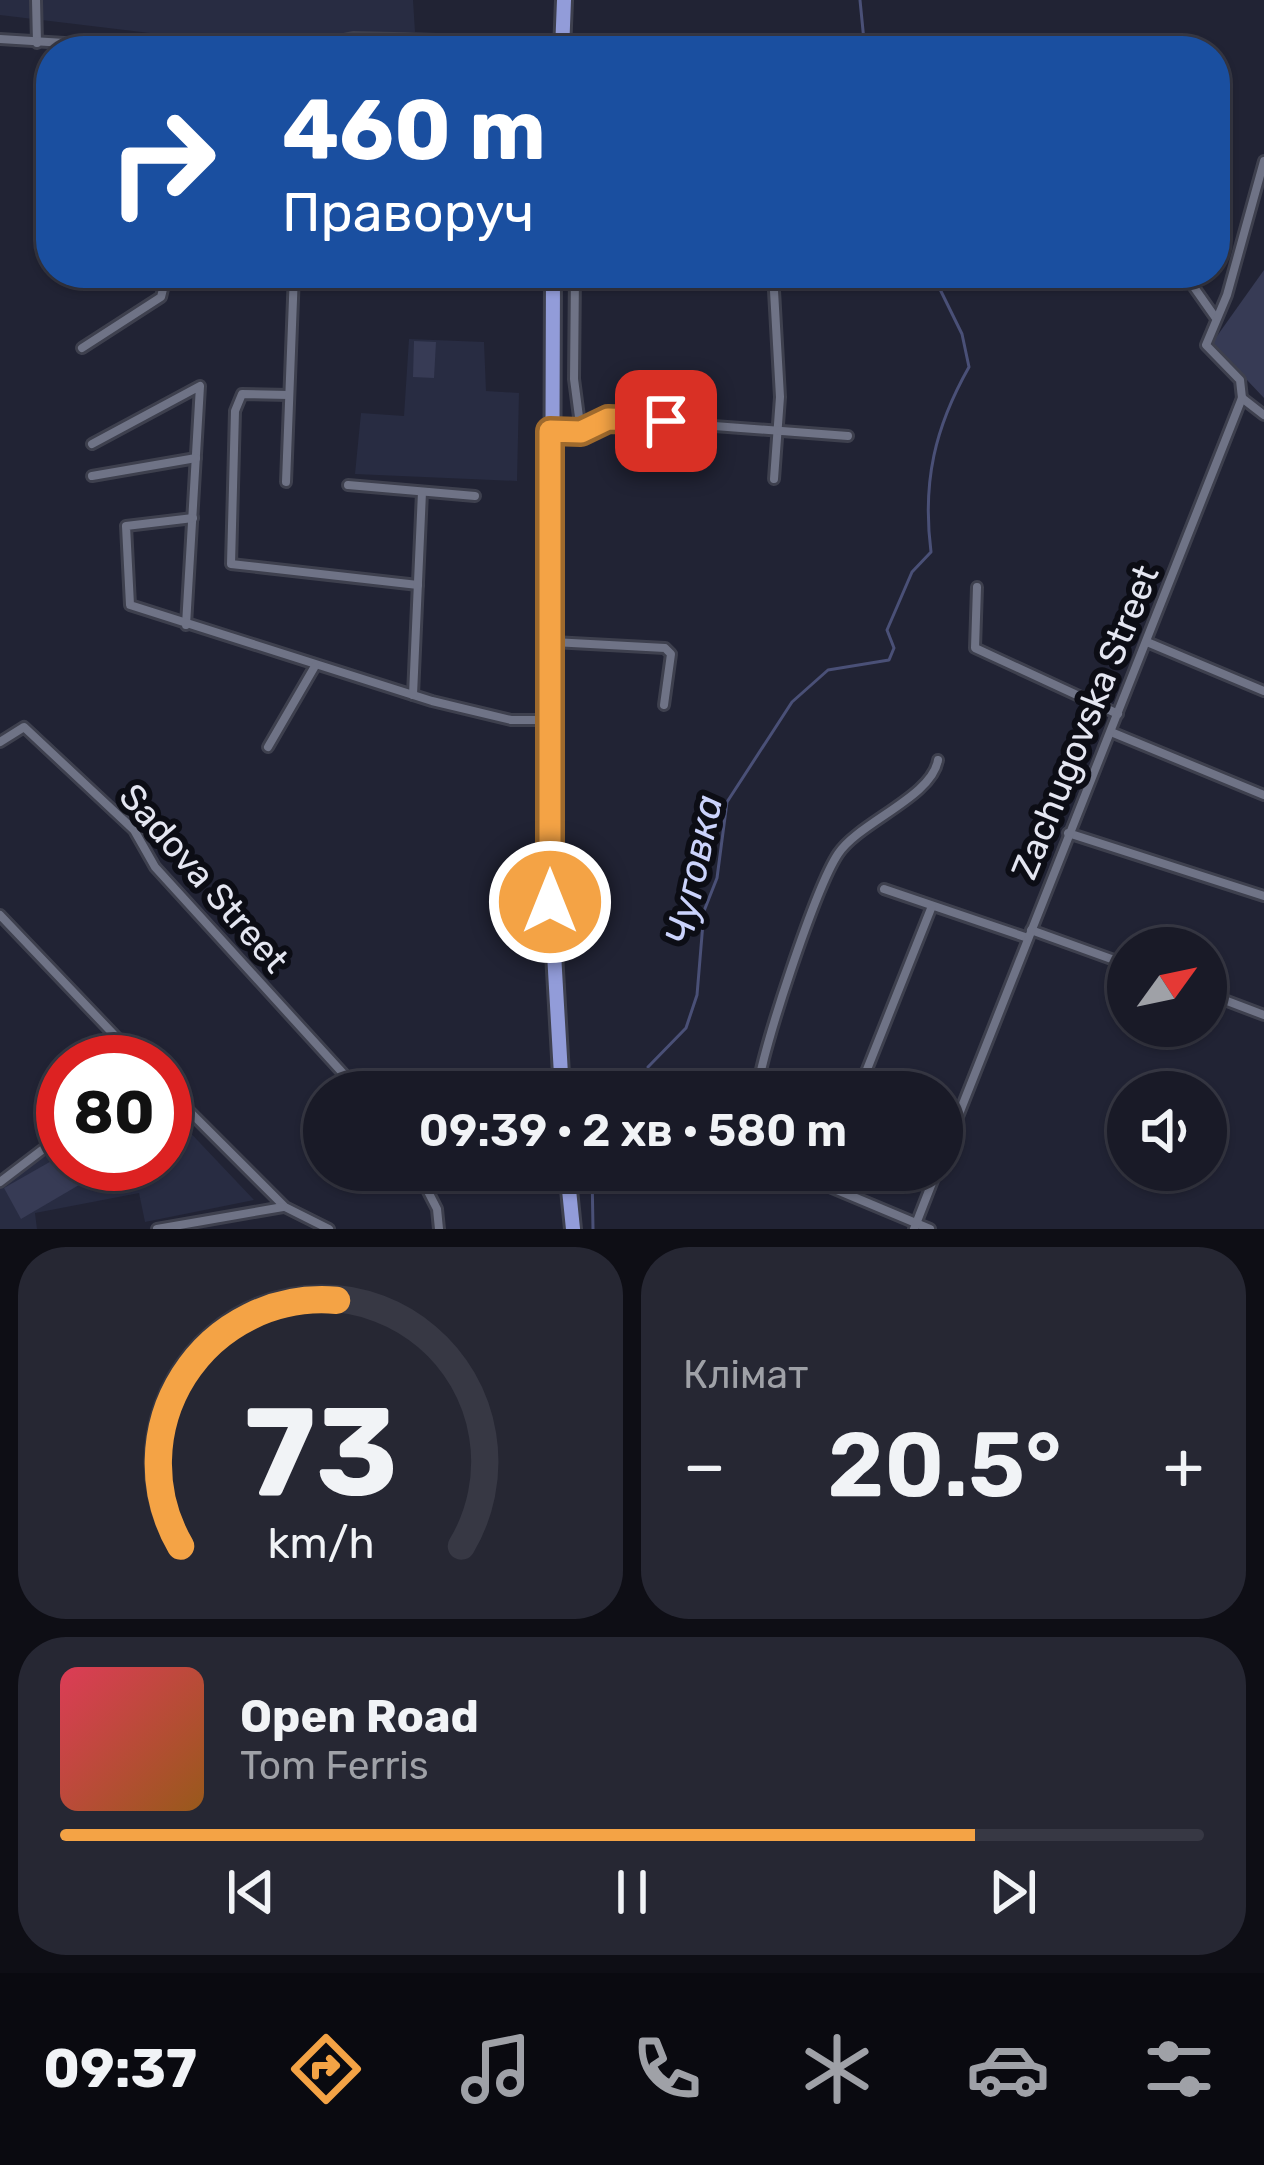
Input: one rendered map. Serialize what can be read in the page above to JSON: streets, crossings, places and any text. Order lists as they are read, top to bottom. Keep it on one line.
{"streets":{"street":["Zachugovska Street","Sadova Street"]},"water":["Чуговка"],"north":"top right","page":{"turn":["460 m","Праворуч"],"limit":"80","trip":"09:39 · 2 хв · 580 m","tile":"Клімат","heat":["−","20.5°","+"],"song":["Open Road","Tom Ferris"],"tabs":"09:37","gauge":["73","km/h"]}}
